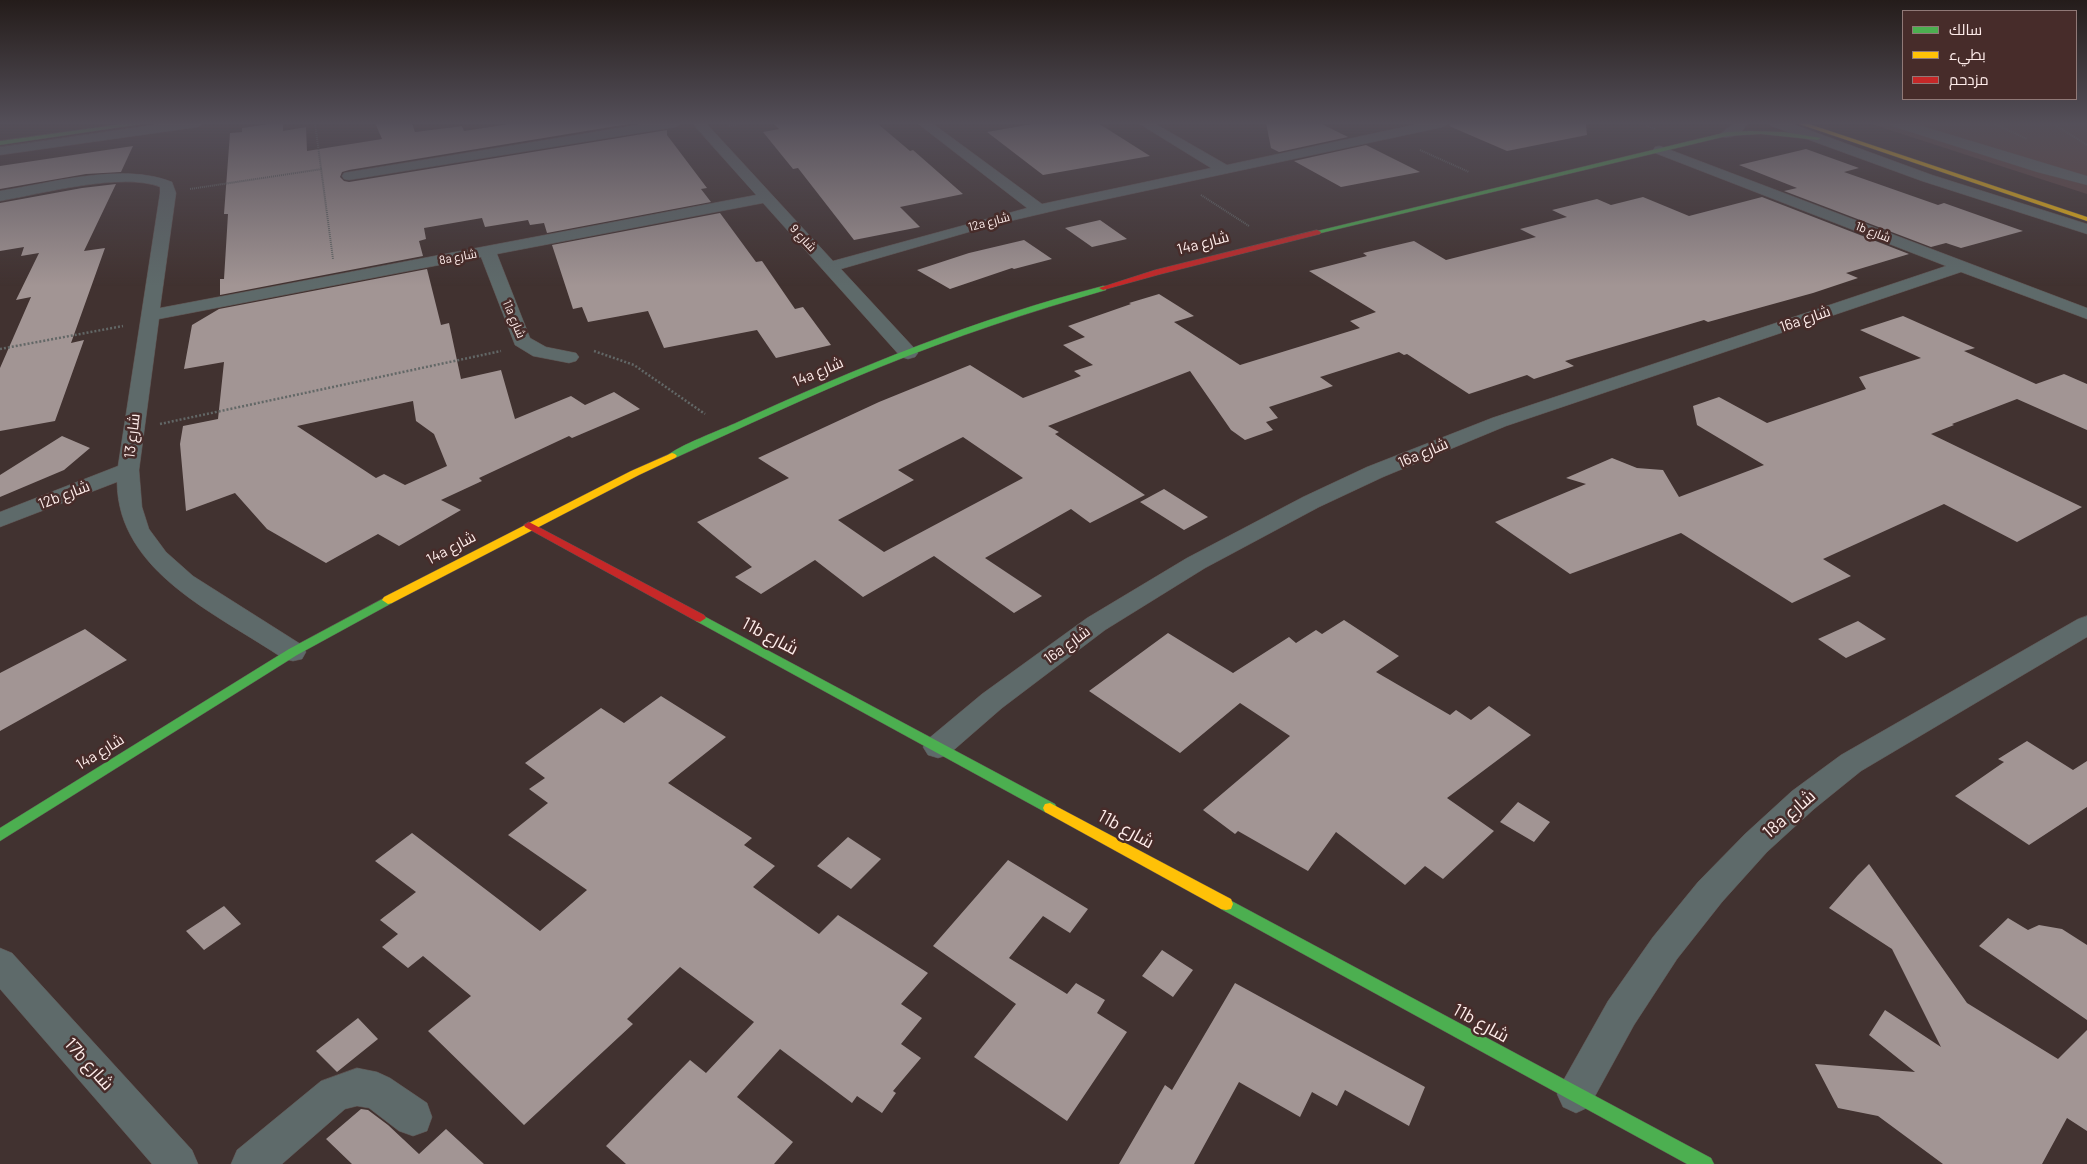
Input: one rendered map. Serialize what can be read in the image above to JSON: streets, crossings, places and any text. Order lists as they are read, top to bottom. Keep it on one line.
{"streets":{"street":["12a شارع","1b شارع","شارع 9","14a شارع","8a شارع","11a شارع","16a شارع","شارع 13","12b شارع","11b شارع","18a شارع","17b شارع"]},"crossings":[["12a شارع","شارع 9"],["1b شارع","16a شارع"],["شارع 9","14a شارع"],["شارع 9","8a شارع"],["14a شارع","شارع 13"],["14a شارع","11b شارع"],["8a شارع","11a شارع"],["8a شارع","شارع 13"],["16a شارع","11b شارع"],["شارع 13","12b شارع"],["11b شارع","18a شارع"]],"legend":["سالك","بطيء","مزدحم"]}
